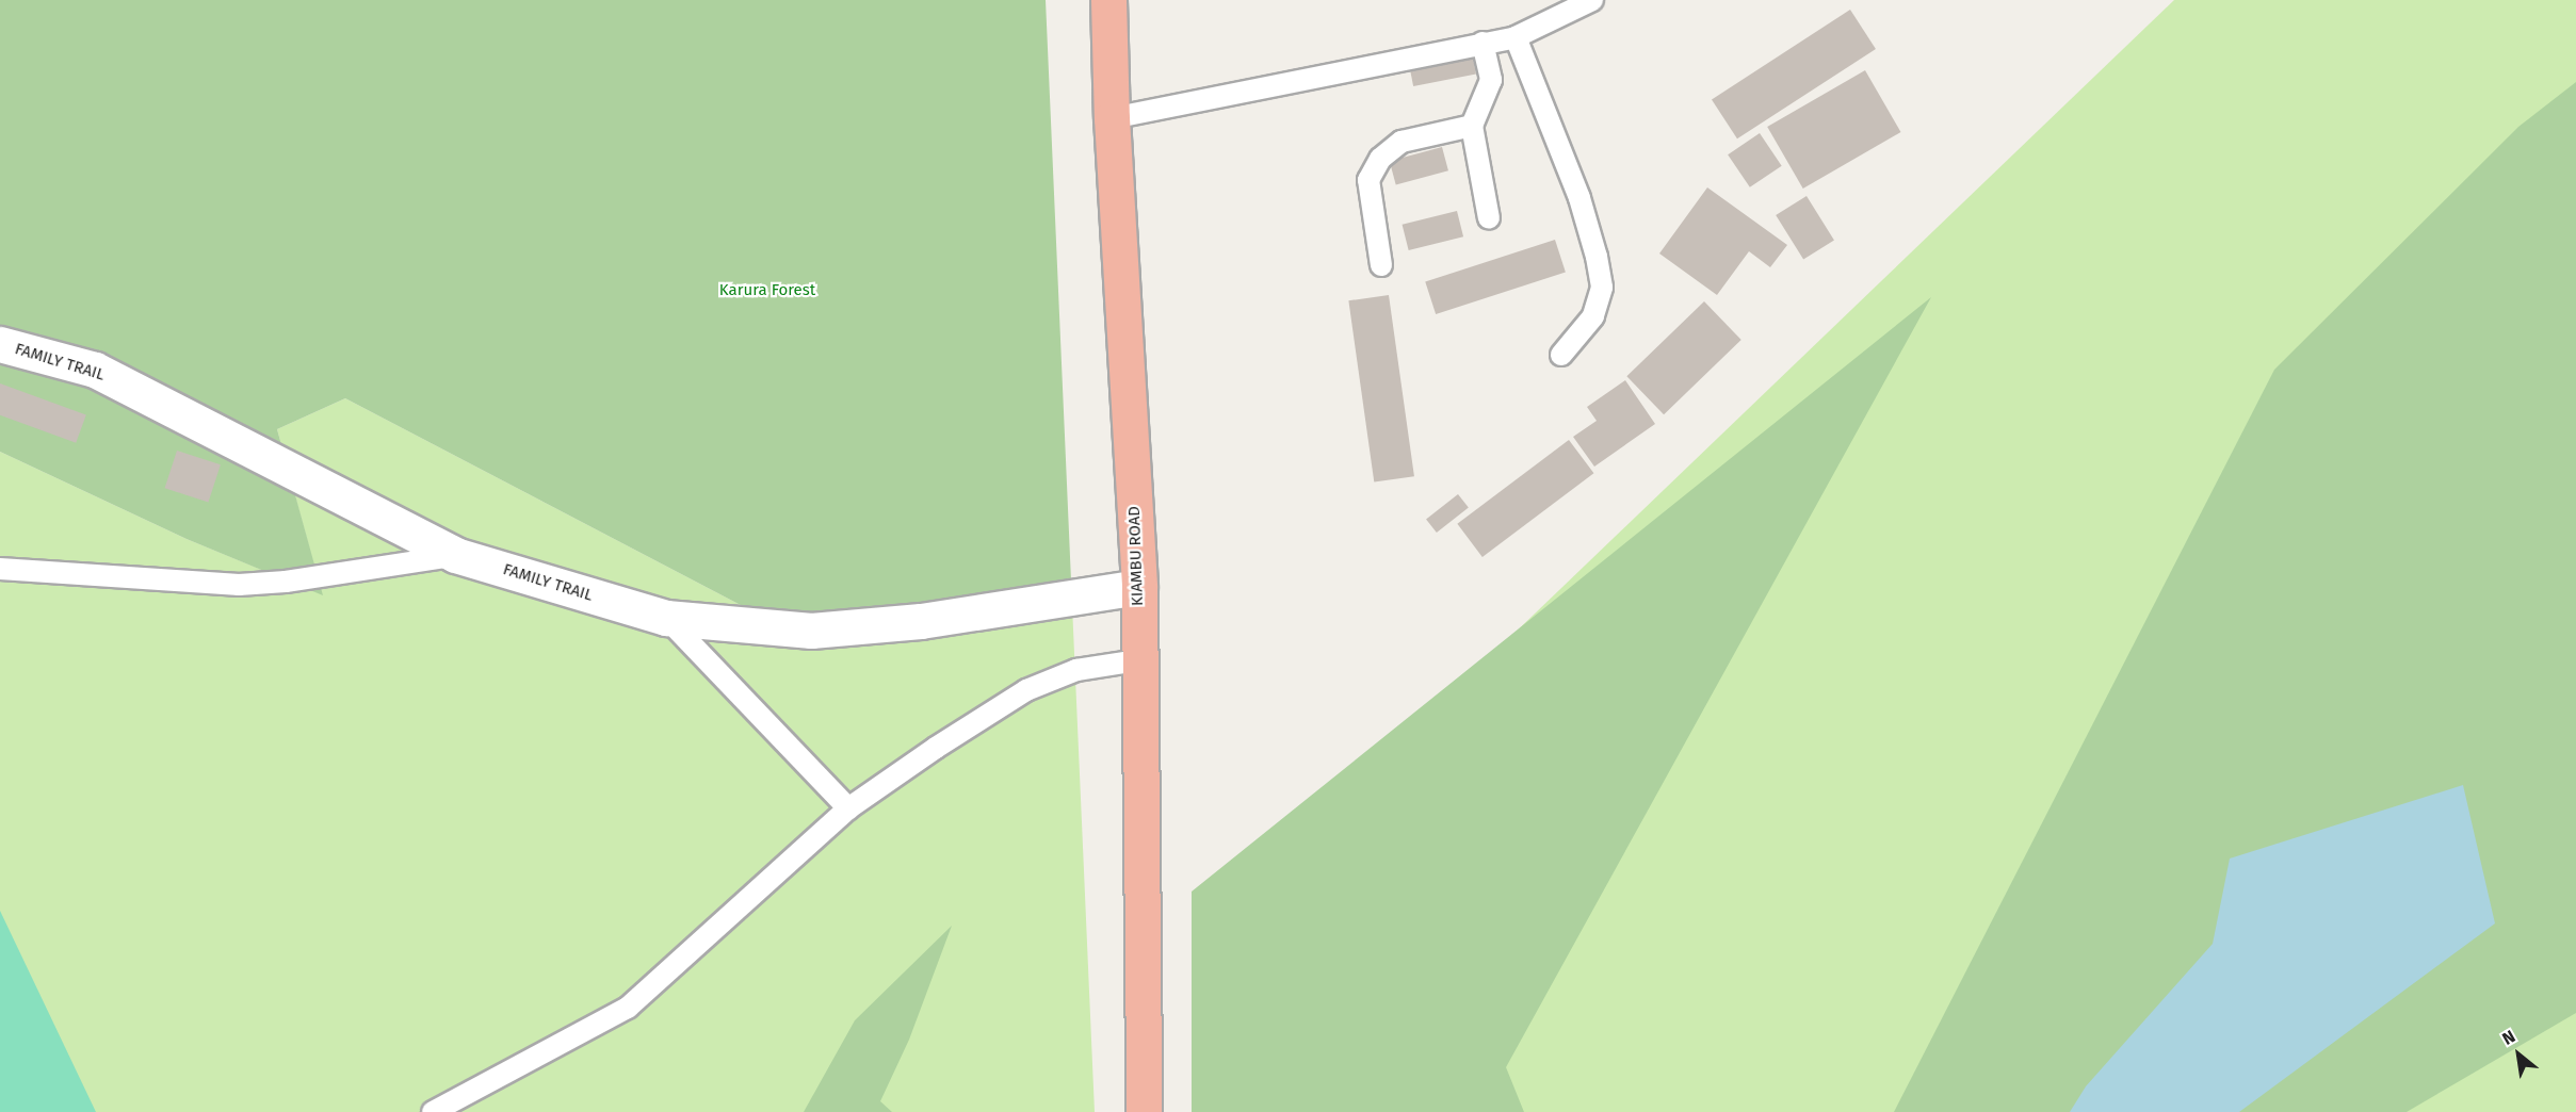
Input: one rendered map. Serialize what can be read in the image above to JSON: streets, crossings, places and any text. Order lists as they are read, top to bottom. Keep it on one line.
{"streets":{"highway":["KIAMBU ROAD"],"street":["FAMILY TRAIL"]},"crossings":[["FAMILY TRAIL","KIAMBU ROAD"]],"parks":["Karura Forest"],"north":"top left"}
